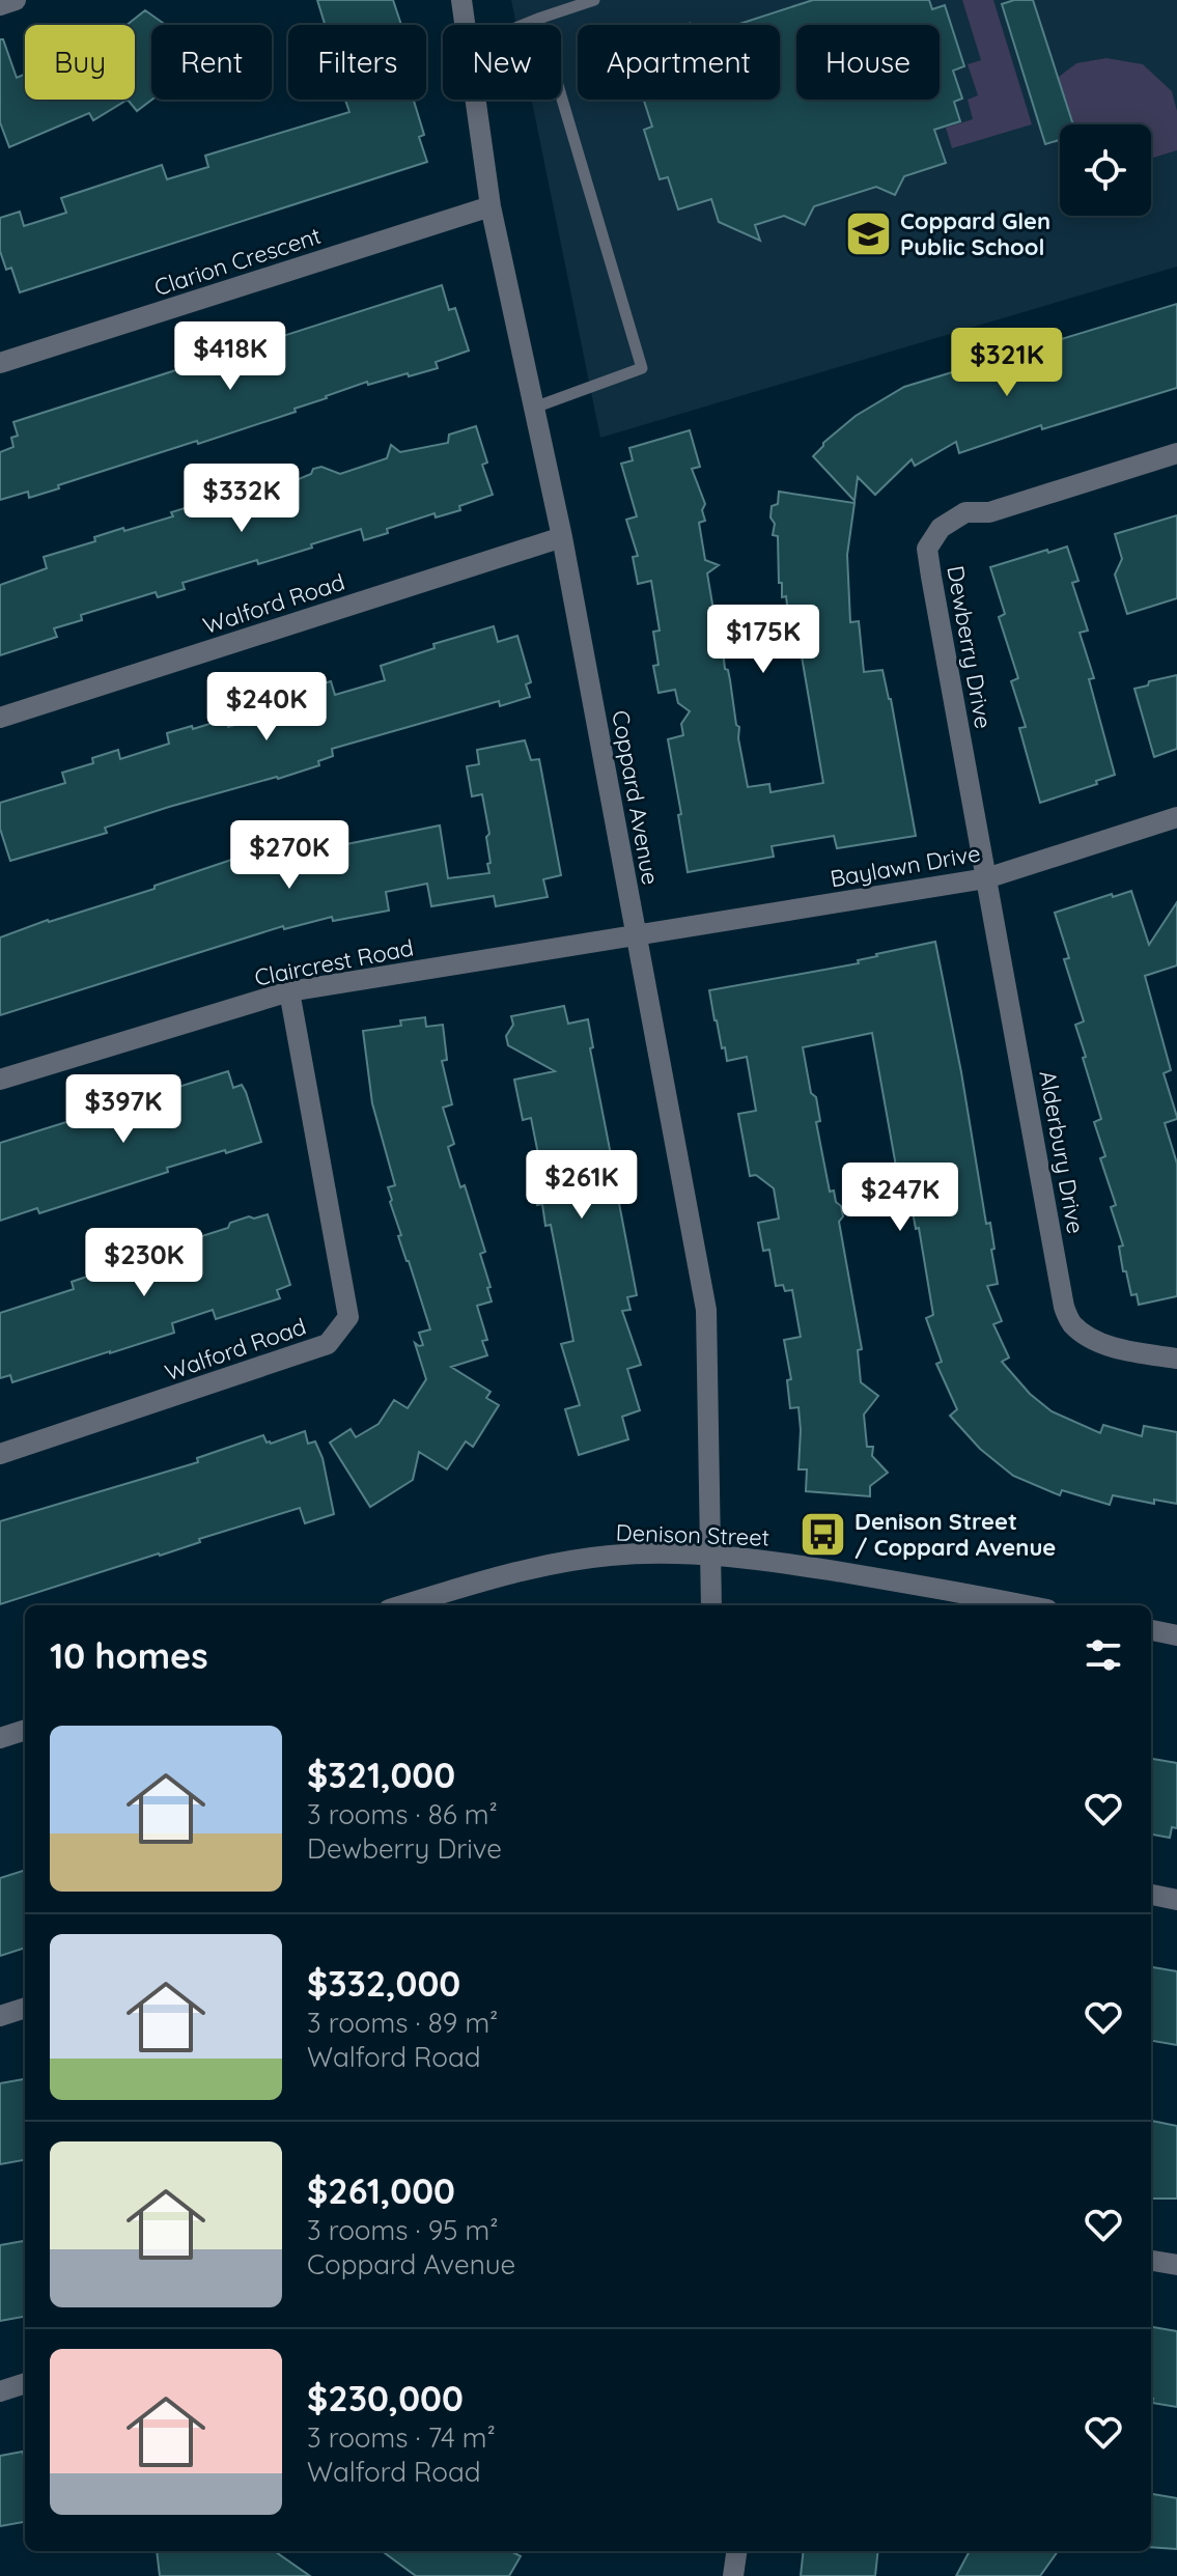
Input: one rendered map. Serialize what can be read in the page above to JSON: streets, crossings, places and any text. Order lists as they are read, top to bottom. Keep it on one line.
{"streets":{"street":["Clarion Crescent","Walford Road","Dewberry Drive","Coppard Avenue","Baylawn Drive","Claircrest Road","Alderbury Drive","Denison Street"]},"crossings":[["Clarion Crescent","Coppard Avenue"],["Walford Road","Coppard Avenue"],["Walford Road","Claircrest Road"],["Dewberry Drive","Baylawn Drive"],["Dewberry Drive","Alderbury Drive"],["Coppard Avenue","Baylawn Drive"],["Coppard Avenue","Claircrest Road"],["Coppard Avenue","Denison Street"],["Baylawn Drive","Claircrest Road"],["Baylawn Drive","Alderbury Drive"]],"places":{"school or university":["Coppard Glen Public School"],"bus stop":["Denison Street / Coppard Avenue"]},"page":{"chip":["Buy","Rent","Filters","New","Apartment","House"],"price":["$418K","$321K","$332K","$175K","$240K","$270K","$397K","$261K","$247K","$230K"],"heading":"10 homes","list":[{"name":"$321,000","note":"3 rooms · 86 m² · Dewberry Drive"},{"name":"$332,000","note":"3 rooms · 89 m² · Walford Road"},{"name":"$261,000","note":"3 rooms · 95 m² · Coppard Avenue"},{"name":"$230,000","note":"3 rooms · 74 m² · Walford Road"}]}}
